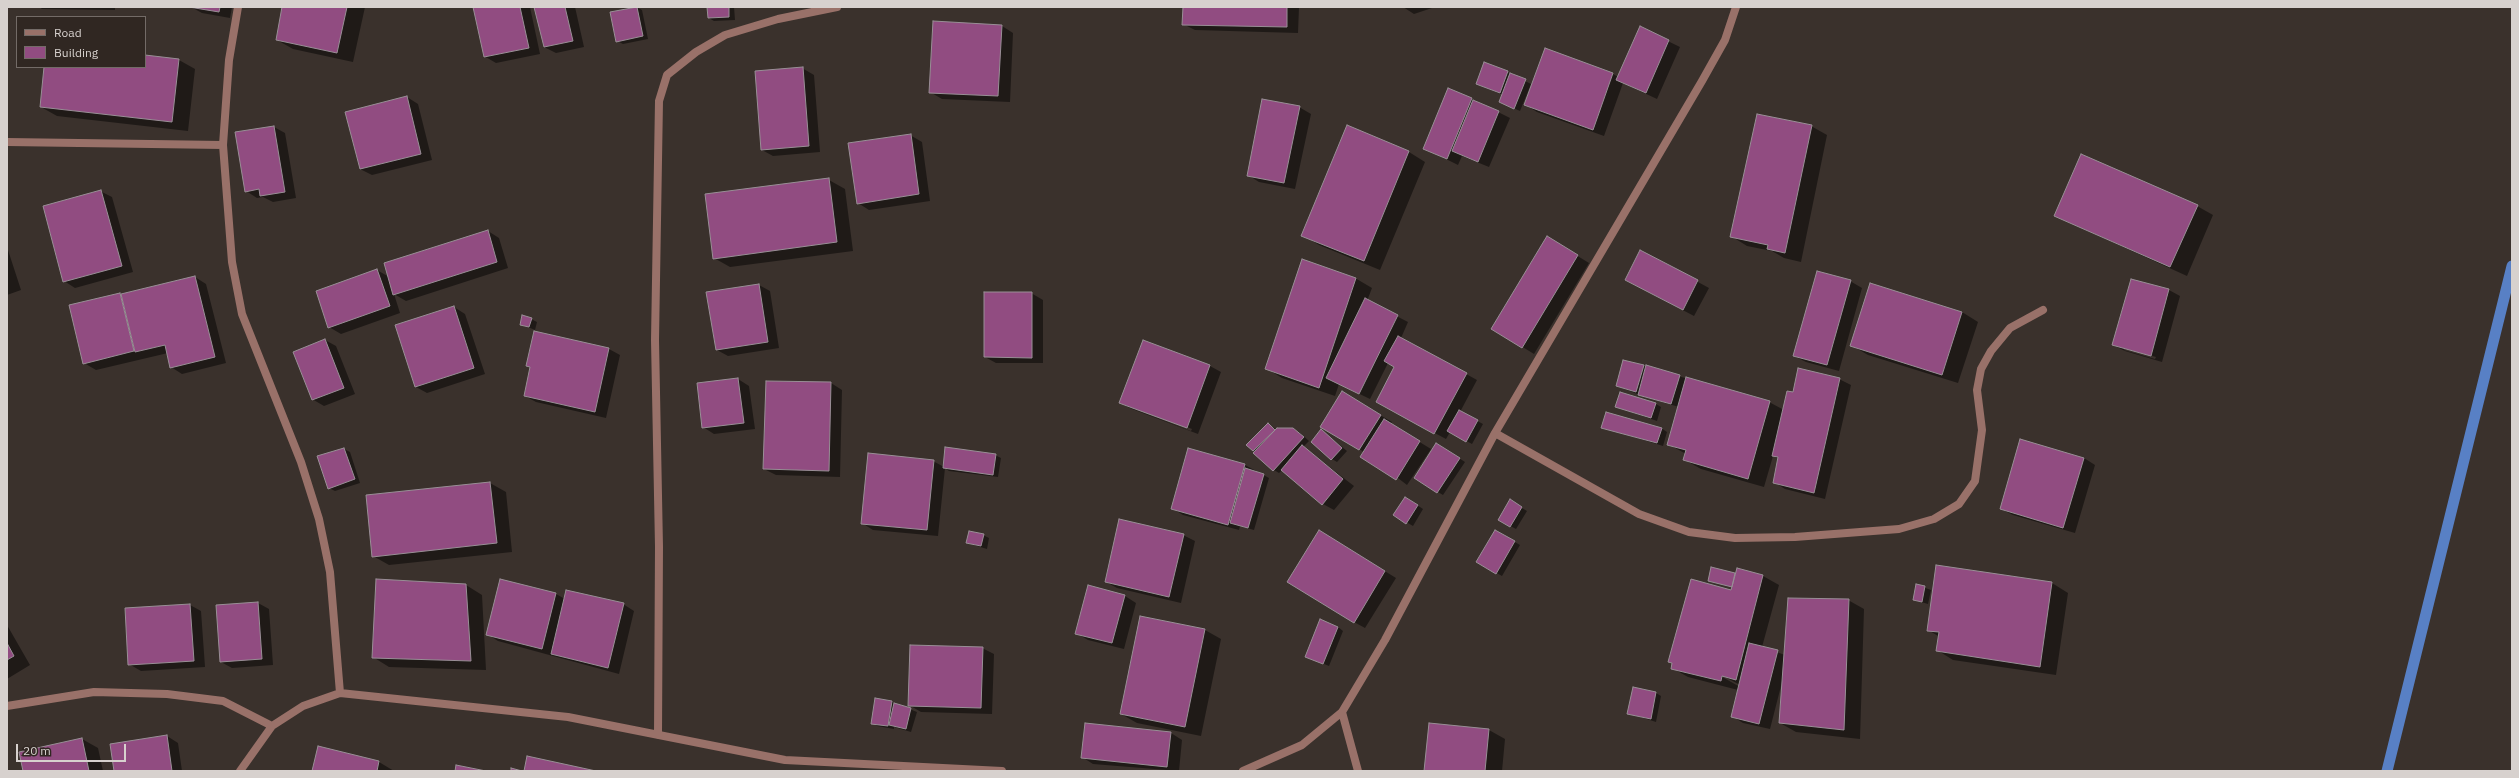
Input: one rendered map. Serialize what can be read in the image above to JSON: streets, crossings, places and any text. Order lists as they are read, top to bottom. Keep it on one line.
{"legend":["Road","Building"],"scale_bar":"20 m"}
